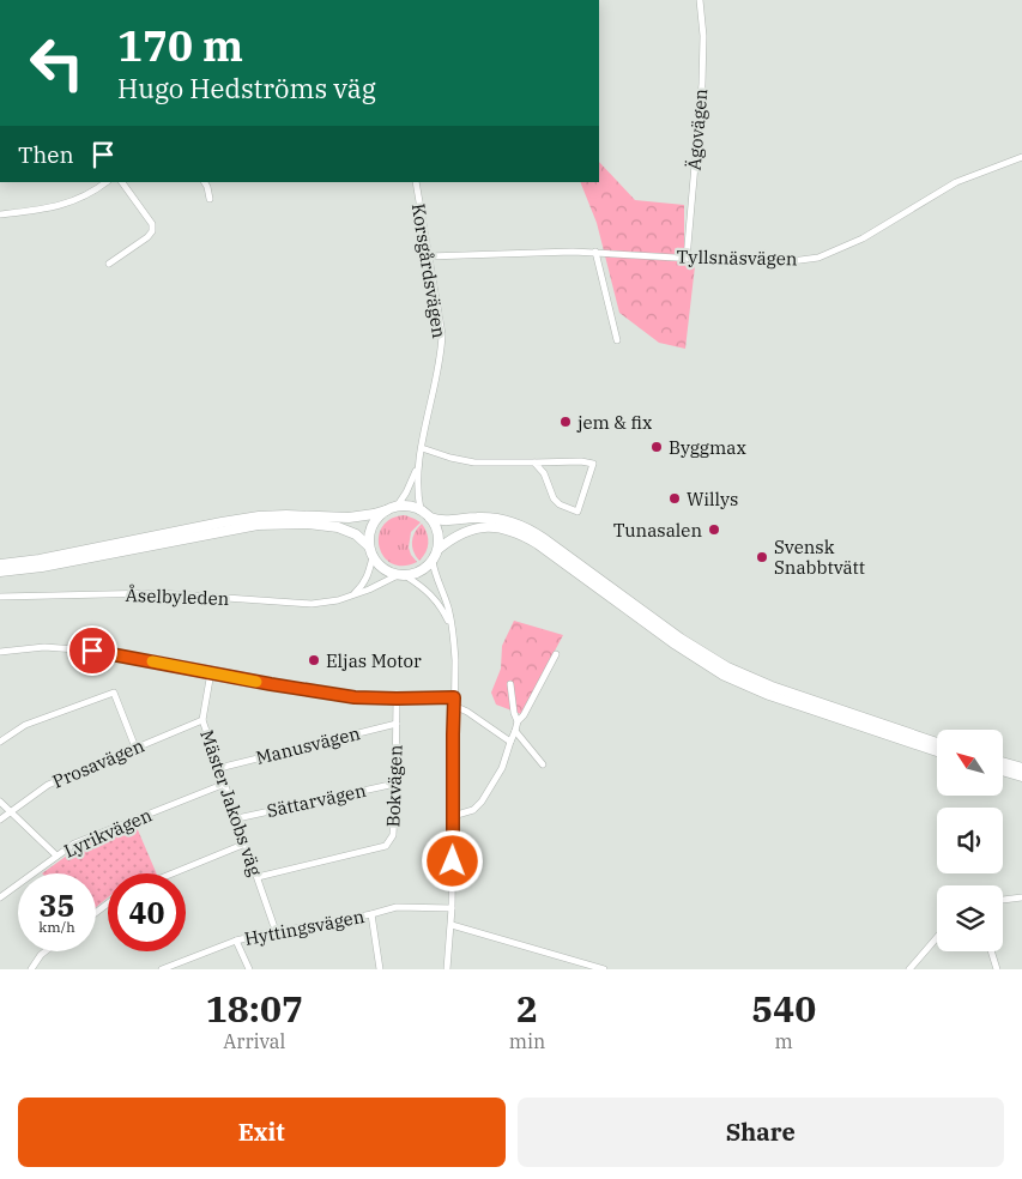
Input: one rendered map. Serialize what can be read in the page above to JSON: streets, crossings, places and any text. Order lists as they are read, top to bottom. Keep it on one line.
{"streets":{"street":["Ägovägen","Tyllsnäsvägen","Korsgårdsvägen","Åselbyleden","Manusvägen","Prosavägen","Bokvägen","Sättarvägen","Mäster Jakobs väg","Lyrikvägen","Hyttingsvägen"]},"crossings":[["Ägovägen","Tyllsnäsvägen"],["Tyllsnäsvägen","Korsgårdsvägen"],["Korsgårdsvägen","Åselbyleden"],["Manusvägen","Bokvägen"],["Manusvägen","Mäster Jakobs väg"],["Prosavägen","Mäster Jakobs väg"],["Bokvägen","Sättarvägen"],["Bokvägen","Mäster Jakobs väg"],["Sättarvägen","Mäster Jakobs väg"],["Mäster Jakobs väg","Lyrikvägen"],["Mäster Jakobs väg","Hyttingsvägen"]],"places":["jem & fix","Byggmax","Willys","Tunasalen","Svensk Snabbtvätt","Eljas Motor"],"north":"top left","page":{"turn":["170 m","Hugo Hedströms väg"],"then":"Then","speed":"35 km/h","limit":"40","eta":["18:07","Arrival","2","min","540","m"],"buttons":["Exit","Share"]}}
